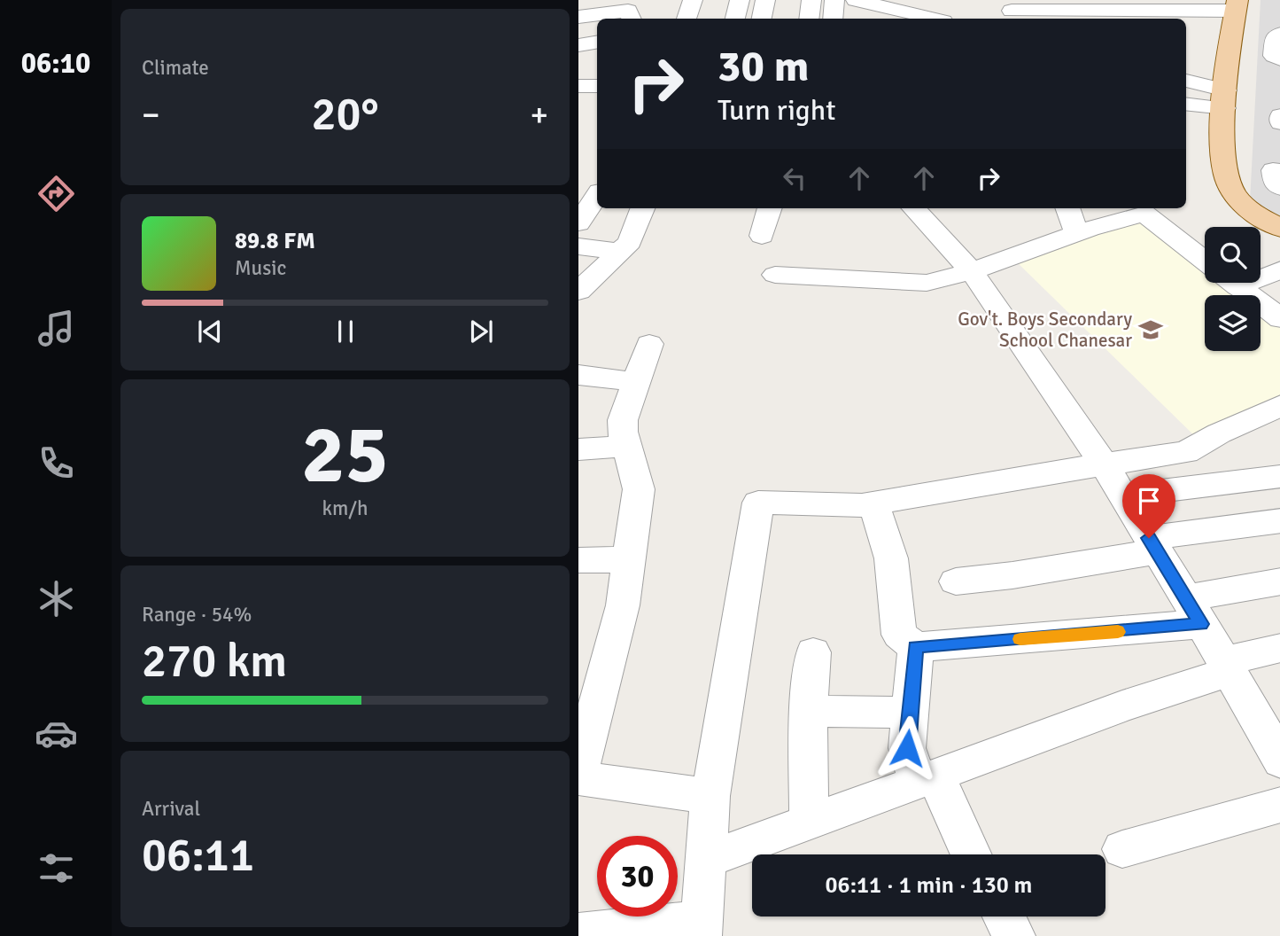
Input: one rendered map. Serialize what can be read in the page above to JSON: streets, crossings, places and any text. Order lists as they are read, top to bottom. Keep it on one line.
{"places":{"school or university":["Gov't. Boys Secondary School Chanesar"]},"page":{"tabs":"06:10","tile":["Climate",["25","km/h"],["Range · 54%","270 km"],["Arrival","06:11"]],"turn":["30 m","Turn right"],"heat":["−","20°","+"],"song":["89.8 FM","Music"],"limit":"30","trip":"06:11 · 1 min · 130 m"}}
